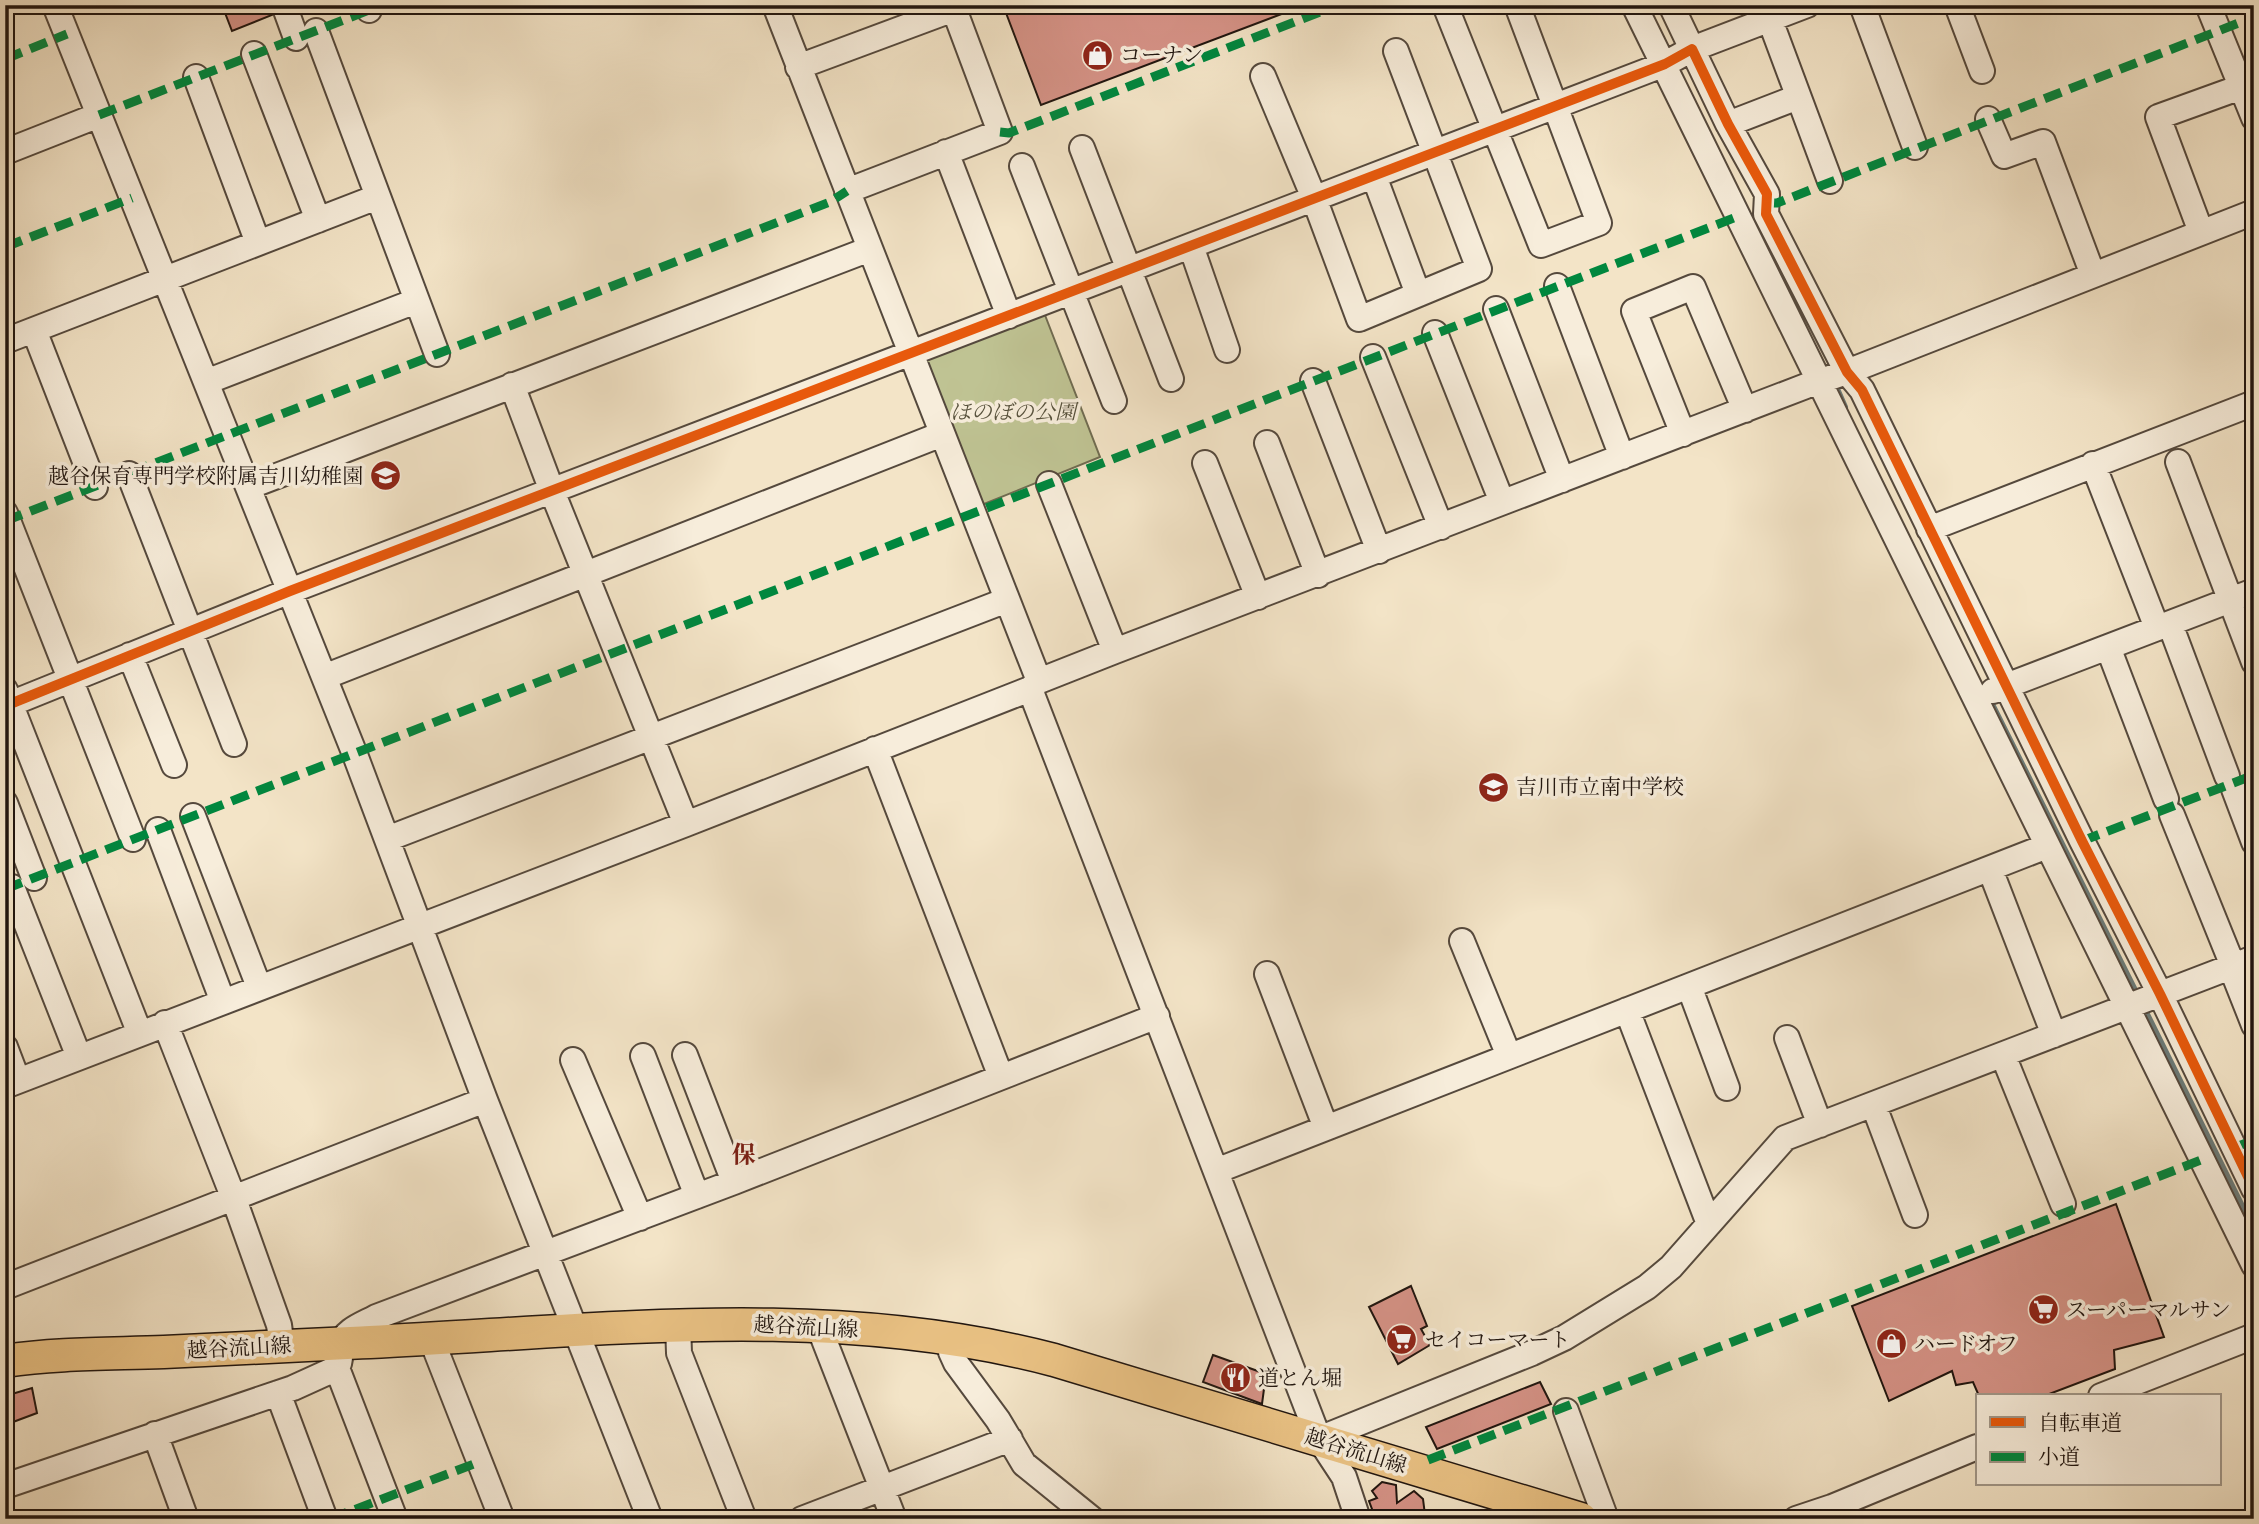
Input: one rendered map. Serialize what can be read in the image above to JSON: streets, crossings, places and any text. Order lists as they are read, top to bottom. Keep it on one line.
{"streets":{"main road":["越谷流山線"]},"districts":["保"],"parks":["ほのぼの公園"],"places":{"shop":["コーナン","ハードオフ"],"school or university":["越谷保育専門学校附属吉川幼稚園","吉川市立南中学校"],"supermarket":["スーパーマルサン","セイコーマート"],"restaurant":["道とん堀"]},"legend":["自転車道","小道"]}
